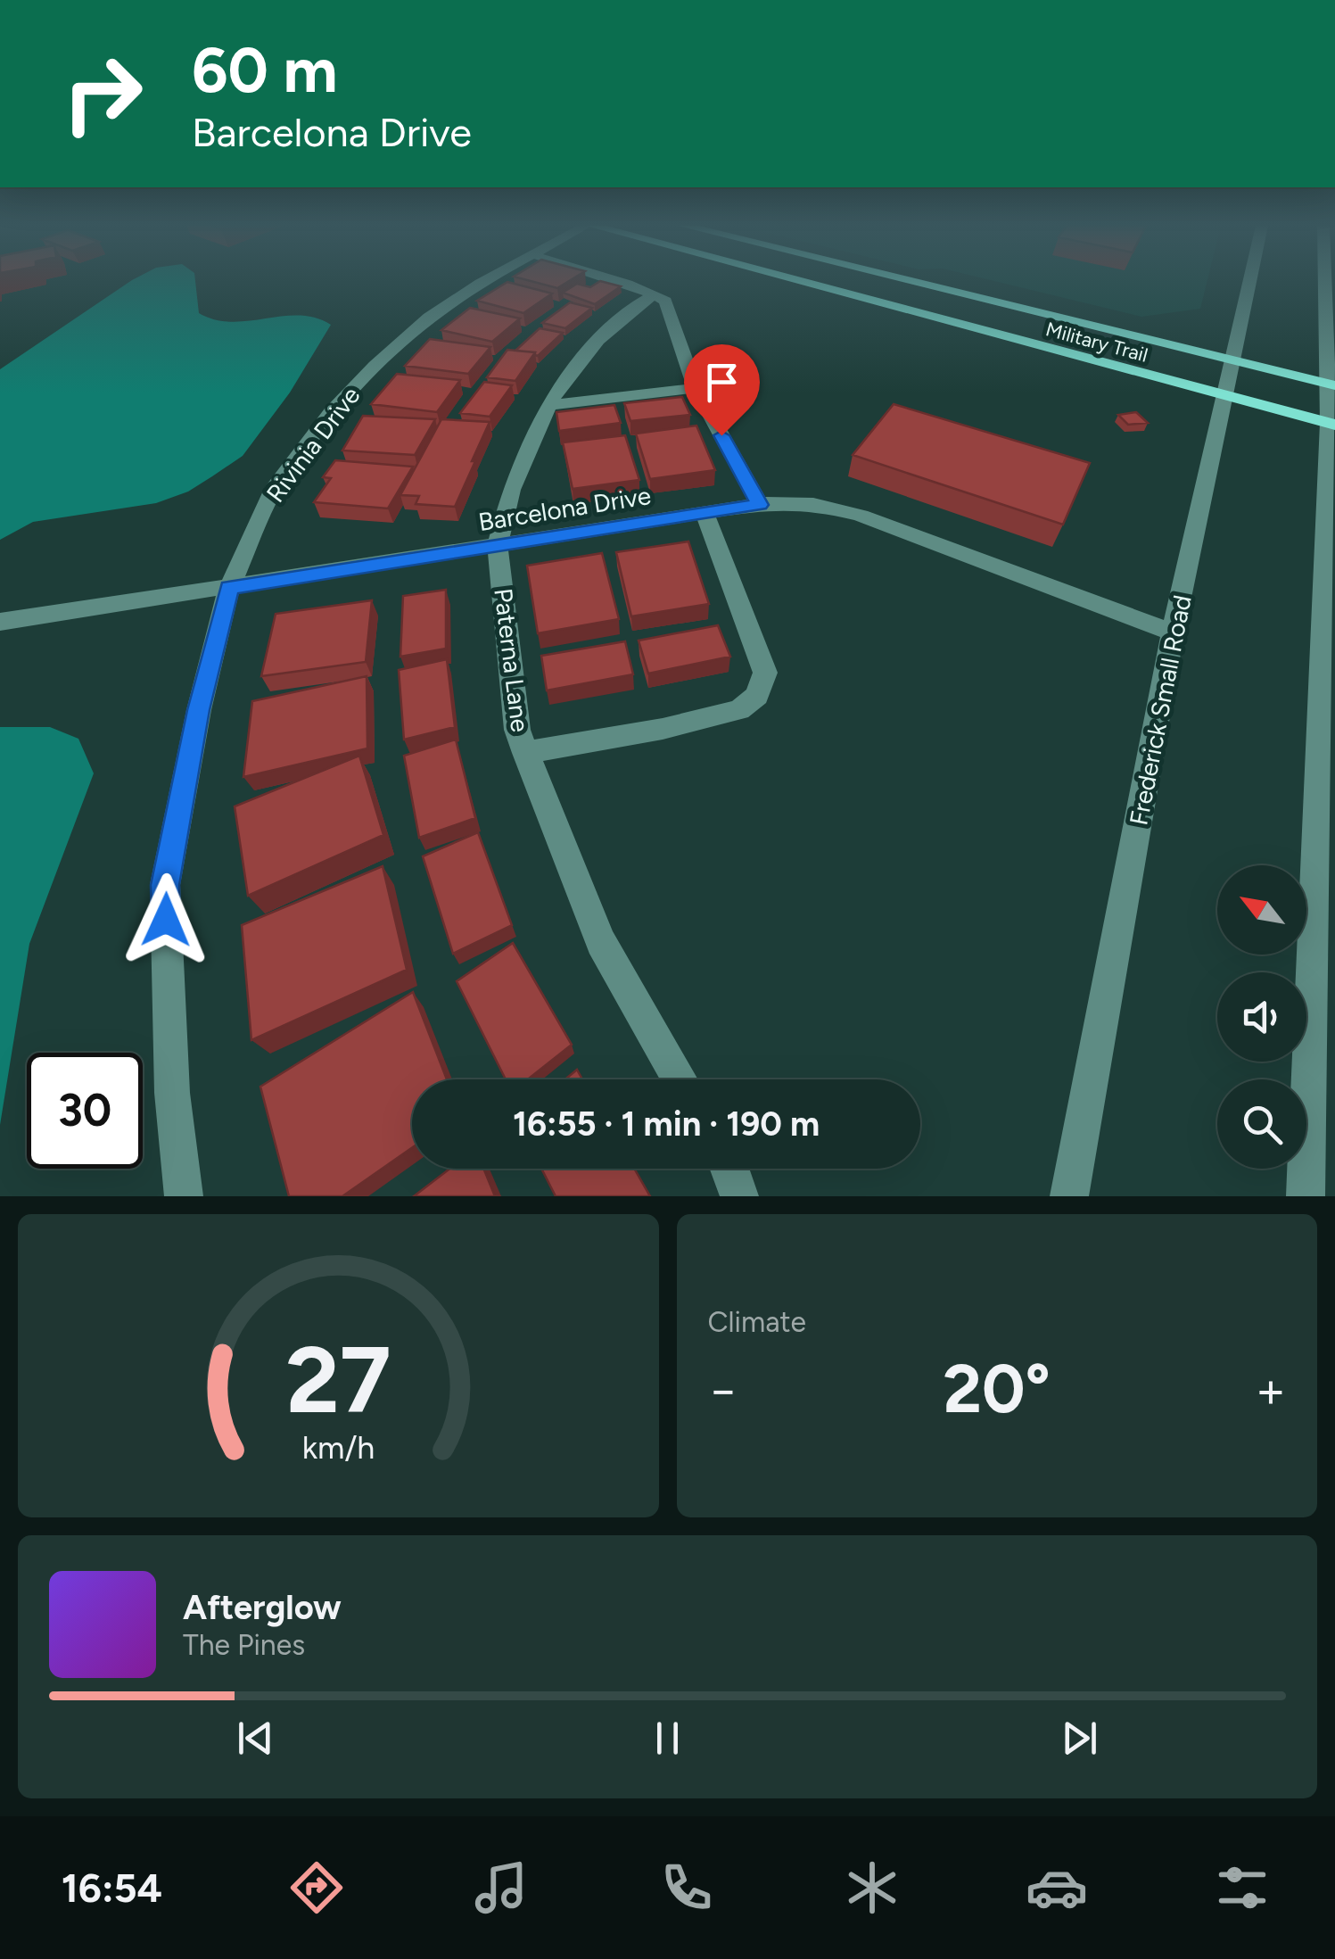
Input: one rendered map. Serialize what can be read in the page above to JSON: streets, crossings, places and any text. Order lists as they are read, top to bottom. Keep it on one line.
{"streets":{"main road":["Military Trail"],"street":["Rivinia Drive","Barcelona Drive","Paterna Lane","Frederick Small Road"]},"crossings":[["Military Trail","Frederick Small Road"],["Rivinia Drive","Barcelona Drive"],["Barcelona Drive","Paterna Lane"],["Barcelona Drive","Frederick Small Road"]],"north":"top left","page":{"turn":["60 m","Barcelona Drive"],"limit":"30","trip":"16:55 · 1 min · 190 m","tile":"Climate","heat":["−","20°","+"],"song":["Afterglow","The Pines"],"tabs":"16:54","gauge":["27","km/h"]}}
